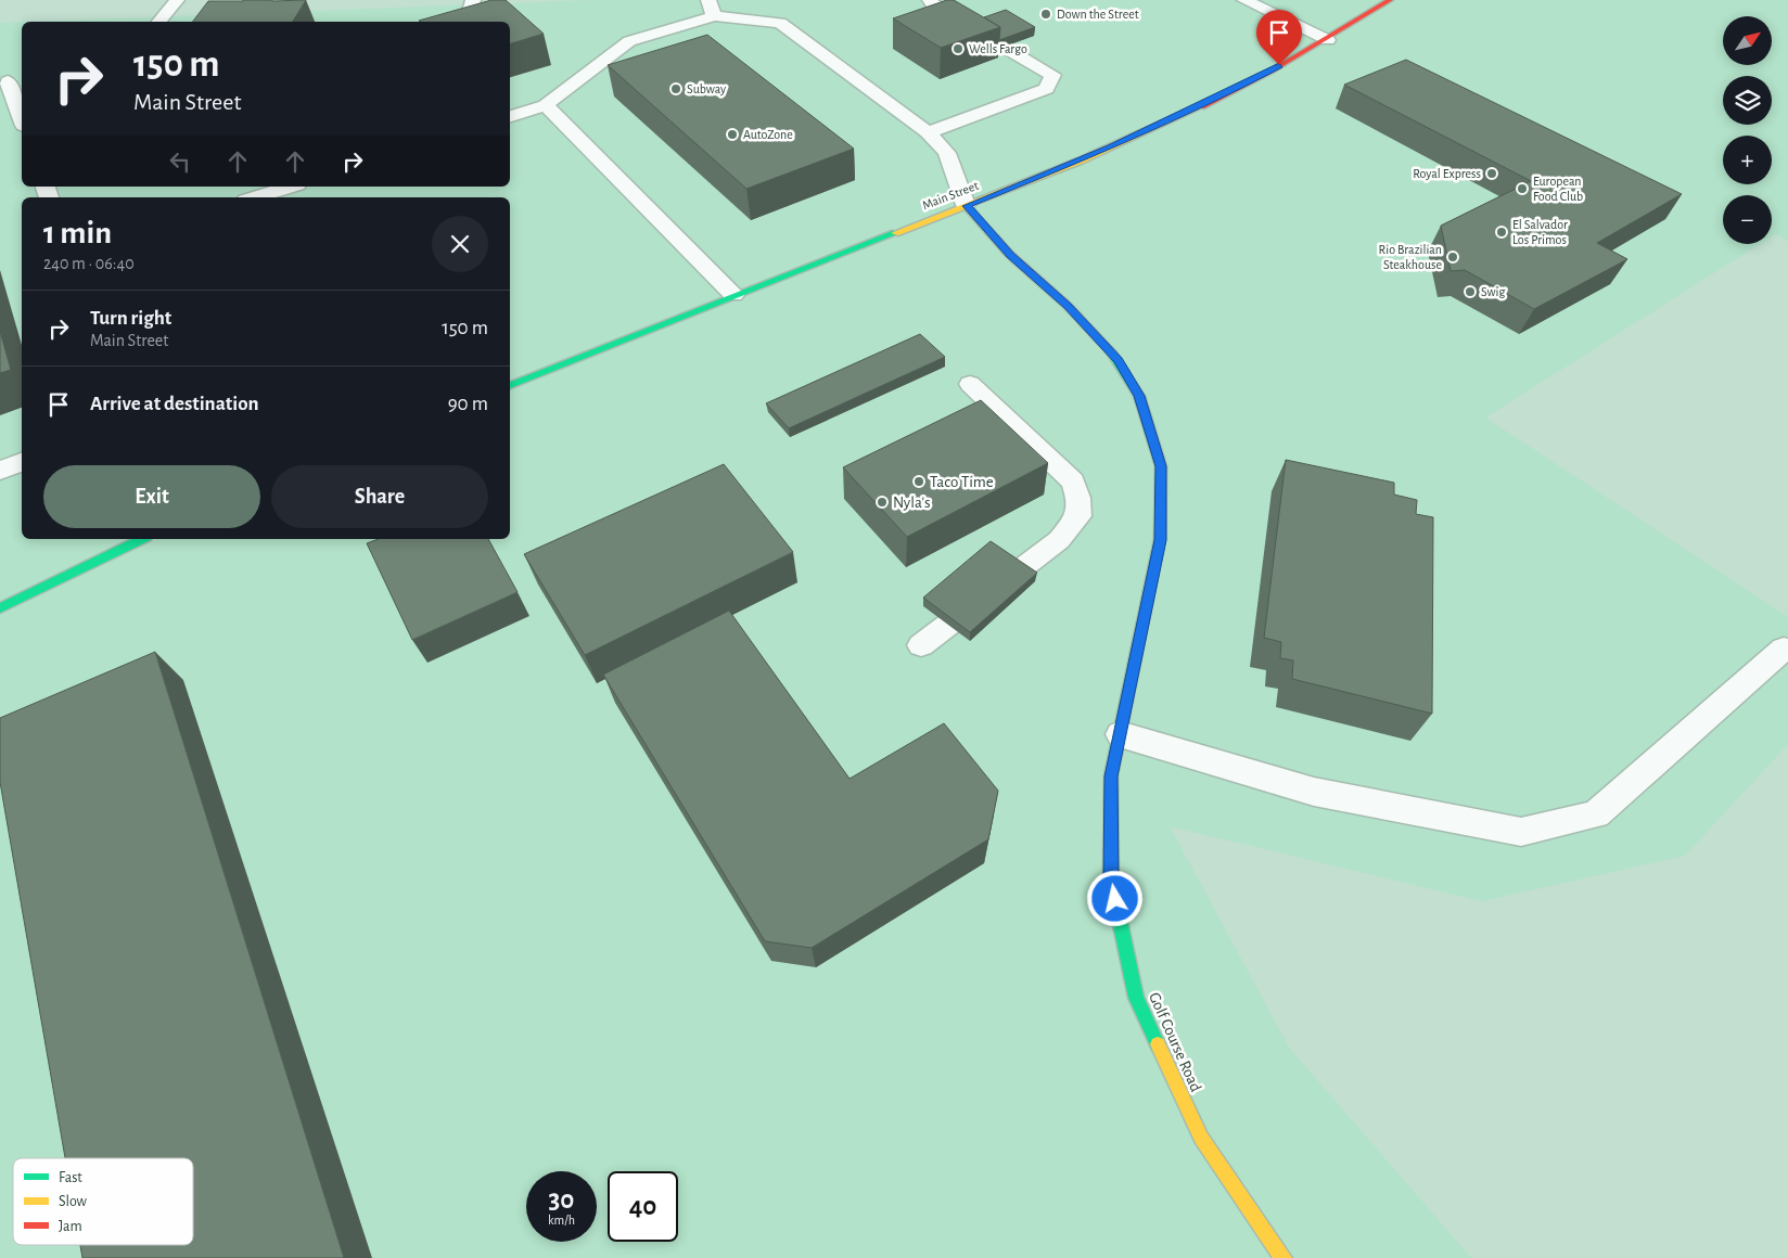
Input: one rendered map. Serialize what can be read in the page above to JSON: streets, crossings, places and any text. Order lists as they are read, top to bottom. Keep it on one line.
{"streets":{"main road":["Main Street","Golf Course Road"]},"crossings":[["Main Street","Golf Course Road"]],"places":["Down the Street","Wells Fargo","Subway","AutoZone","Royal Express","European Food Club","El Salvador Los Primos","Rio Brazilian Steakhouse","Swig","Taco Time","Nyla's"],"legend":["Fast","Slow","Jam"],"north":"top right","page":{"map_buttons":["+","−"],"turn":["150 m","Main Street"],"heading":["1 min","240 m · 06:40"],"list":[{"name":"Turn right","note":"Main Street","value":"150 m"},{"name":"Arrive at destination","value":"90 m"}],"buttons":["Exit","Share"],"speed":"30 km/h","limit":"40"}}
